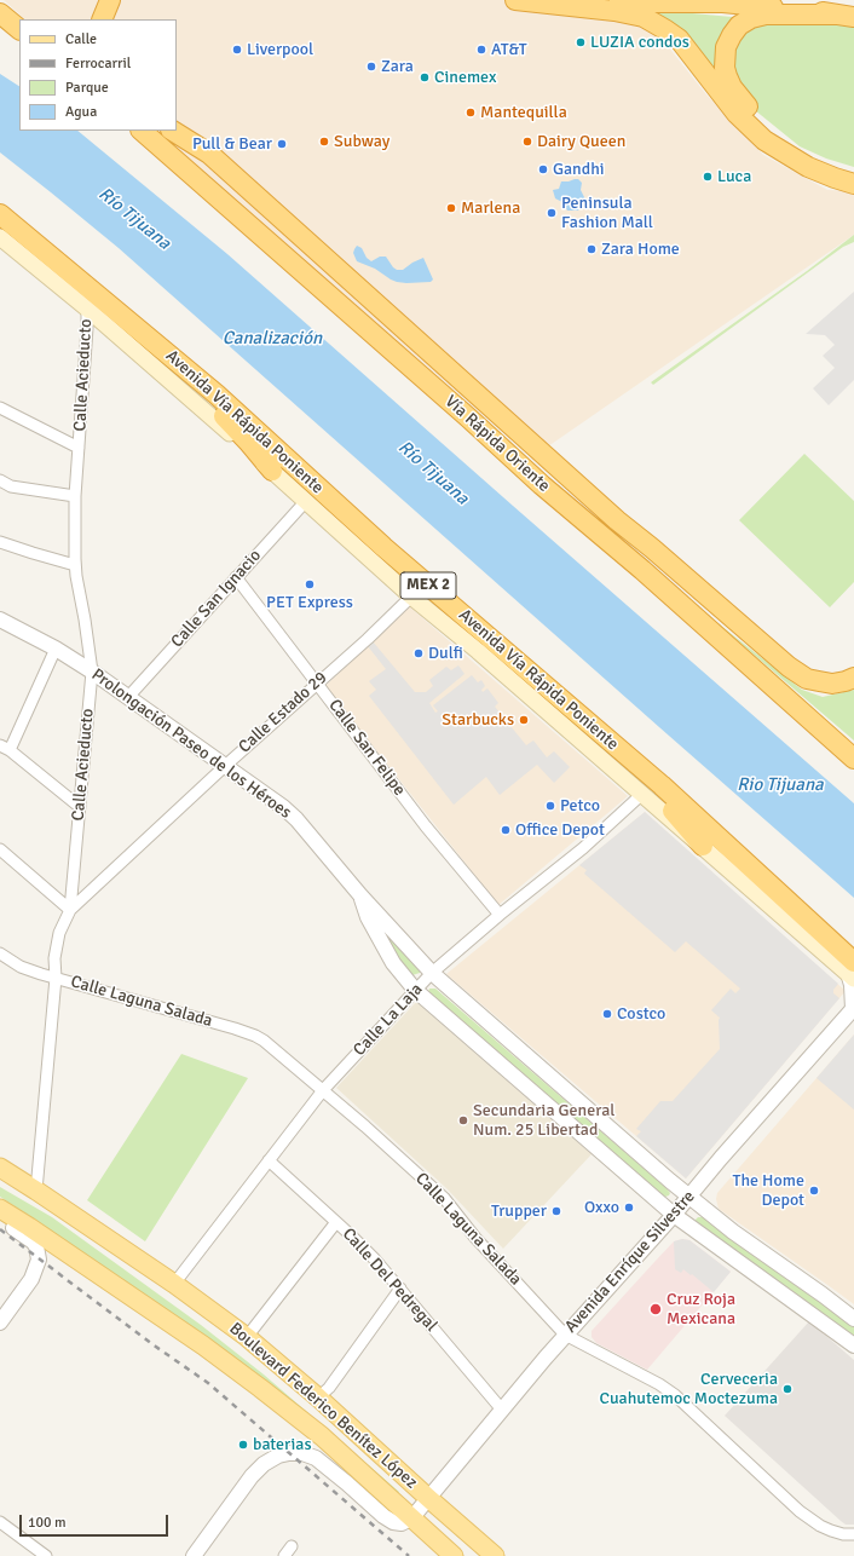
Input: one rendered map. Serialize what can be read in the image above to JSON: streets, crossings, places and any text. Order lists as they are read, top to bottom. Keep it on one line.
{"streets":{"highway":["Avenida Vía Rápida Poniente","Vía Rápida Oriente","MEX 2"],"main road":["Boulevard Federico Benítez López"],"street":["Calle Acieducto","Calle San Ignacio","Calle Estado 29","Prolongación Paseo de los Héroes","Calle San Felipe","Calle Laguna Salada","Calle La Laja","Avenida Enríque Silvestre","Calle Del Pedregal"]},"crossings":[["Calle Acieducto","Avenida Vía Rápida Poniente"],["Calle Acieducto","Calle Estado 29"],["Calle Acieducto","Prolongación Paseo de los Héroes"],["Calle Acieducto","Calle Laguna Salada"],["Calle Acieducto","Boulevard Federico Benítez López"],["Avenida Vía Rápida Poniente","Calle San Ignacio"],["Avenida Vía Rápida Poniente","Calle Estado 29"],["Avenida Vía Rápida Poniente","Calle La Laja"],["Avenida Vía Rápida Poniente","Avenida Enríque Silvestre"],["Calle San Ignacio","Prolongación Paseo de los Héroes"],["Calle San Ignacio","Calle San Felipe"],["Calle Estado 29","Prolongación Paseo de los Héroes"],["Calle Estado 29","Calle San Felipe"],["Prolongación Paseo de los Héroes","Calle La Laja"],["Prolongación Paseo de los Héroes","Avenida Enríque Silvestre"],["Calle San Felipe","Calle La Laja"],["Calle Laguna Salada","Calle La Laja"],["Calle Laguna Salada","Avenida Enríque Silvestre"],["Calle La Laja","Calle Del Pedregal"],["Calle La Laja","Boulevard Federico Benítez López"],["Avenida Enríque Silvestre","Calle Del Pedregal"],["Avenida Enríque Silvestre","Boulevard Federico Benítez López"]],"water":["Río Tijuana","Canalización","Rio Tijuana"],"places":["LUZIA condos","Liverpool","AT&T","Zara","Cinemex","Mantequilla","Subway","Dairy Queen","Pull & Bear","Gandhi","Luca","Marlena","Peninsula Fashion Mall","Zara Home","PET Express","Dulfi","Starbucks","Petco","Office Depot","Costco","Secundaria General Num. 25 Libertad","The Home Depot","Oxxo","Trupper","Cruz Roja Mexicana","Cerveceria Cuahutemoc Moctezuma","baterias"],"legend":["Calle","Ferrocarril","Parque","Agua"],"scale_bar":"100 m"}
